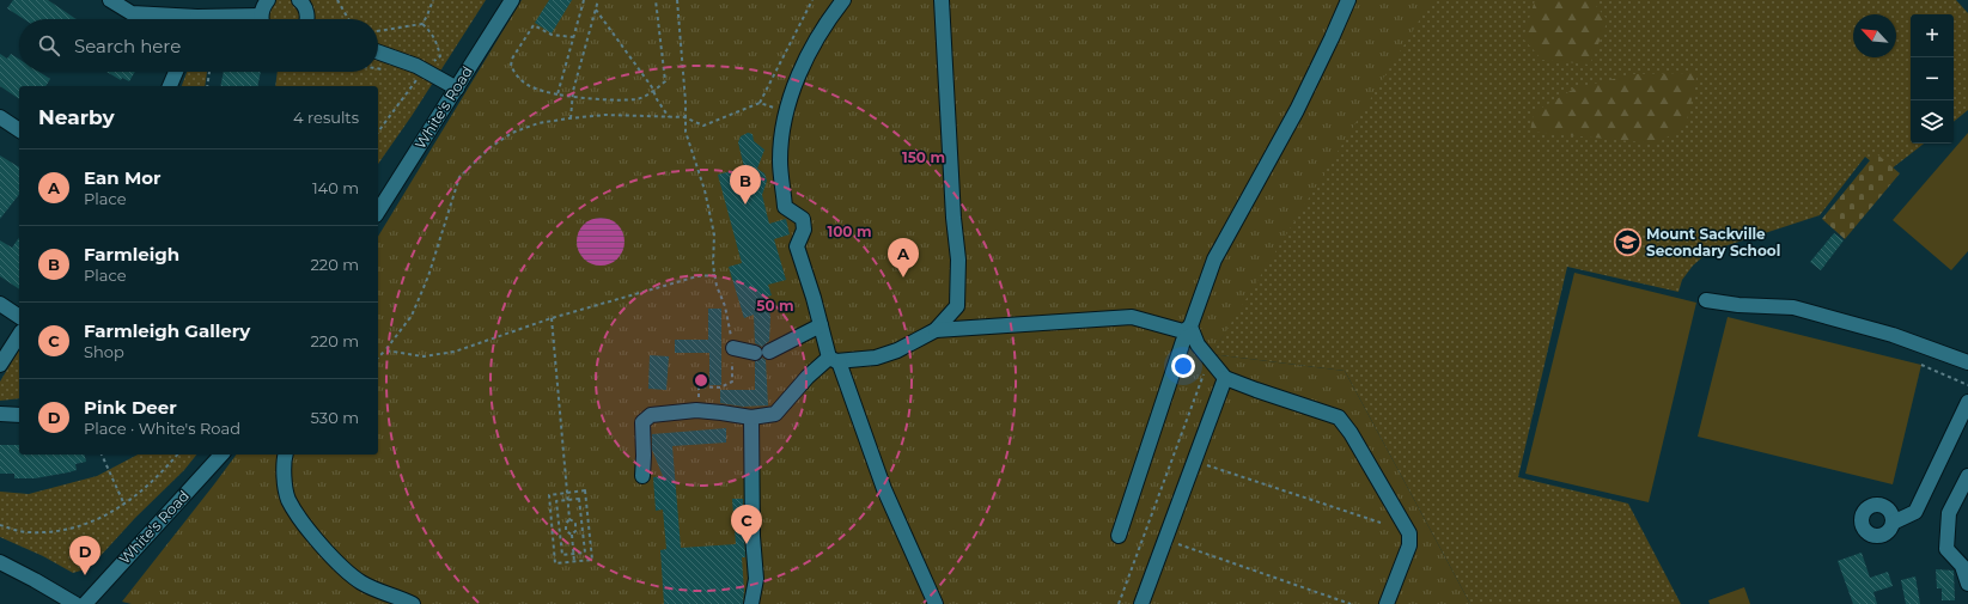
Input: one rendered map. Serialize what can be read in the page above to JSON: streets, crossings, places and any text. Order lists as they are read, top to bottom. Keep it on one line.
{"streets":{"street":["White's Road"]},"places":{"school or university":["Mount Sackville Secondary School"]},"north":"top left","page":{"map_buttons":["+","−"],"search":"Search here","heading":["Nearby","4 results"],"list":[{"mark":"A","name":"Ean Mor","note":"Place","value":"140 m"},{"mark":"B","name":"Farmleigh","note":"Place","value":"220 m"},{"mark":"C","name":"Farmleigh Gallery","note":"Shop","value":"220 m"},{"mark":"D","name":"Pink Deer","note":"Place · White's Road","value":"530 m"}],"pins":["B","A","C","D"]},"rings":["150 m","100 m","50 m"]}
